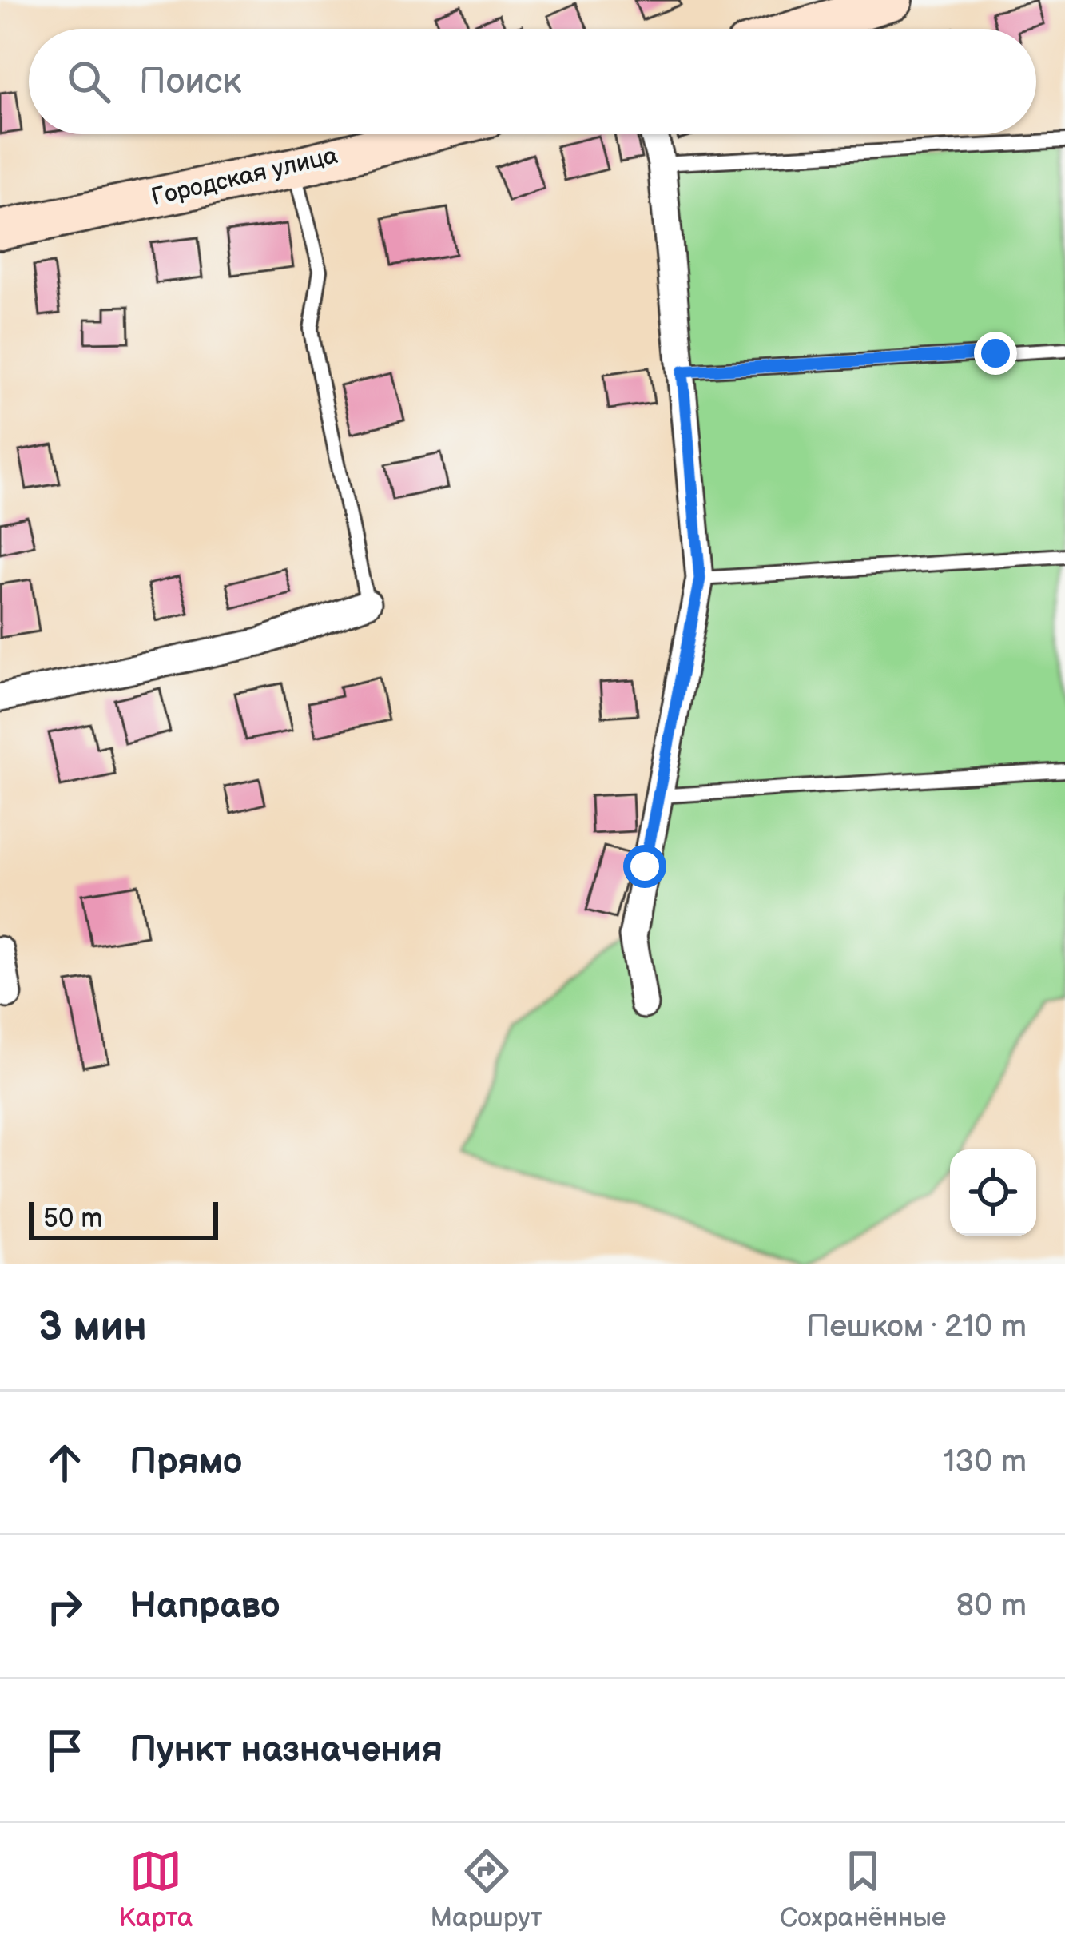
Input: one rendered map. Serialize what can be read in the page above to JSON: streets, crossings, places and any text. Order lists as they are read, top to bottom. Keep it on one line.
{"streets":{"street":["Городская улица"]},"scale_bar":"50 m","page":{"search":"Поиск","scale":"50 m","heading":["3 мин","Пешком · 210 m"],"list":[["Прямо","130 m"],["Направо","80 m"],"Пункт назначения"],"nav":["Карта","Маршрут","Сохранённые"]}}
